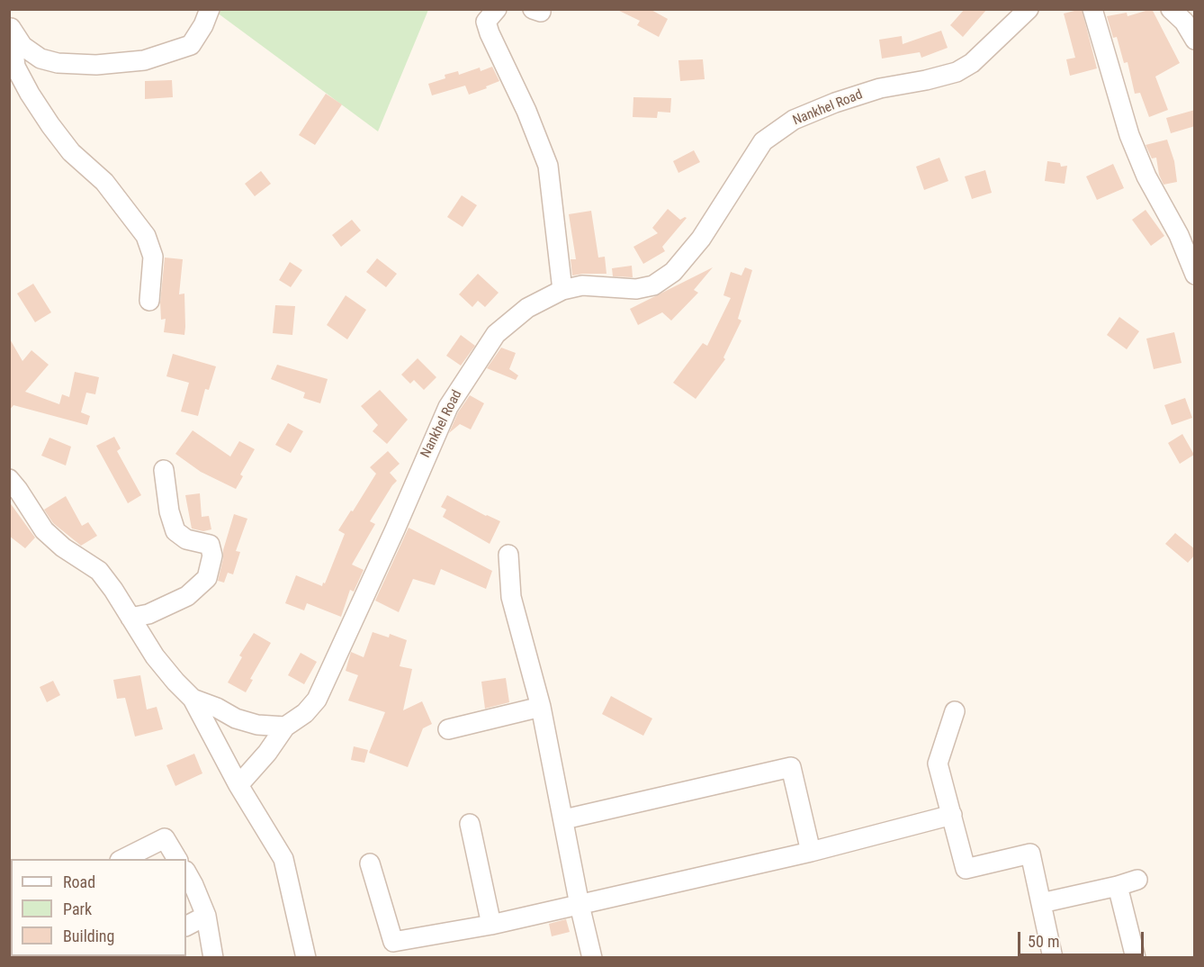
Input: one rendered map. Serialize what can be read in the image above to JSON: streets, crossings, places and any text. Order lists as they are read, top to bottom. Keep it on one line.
{"streets":{"street":["Nankhel Road"]},"legend":["Road","Park","Building"],"scale_bar":"50 m"}
